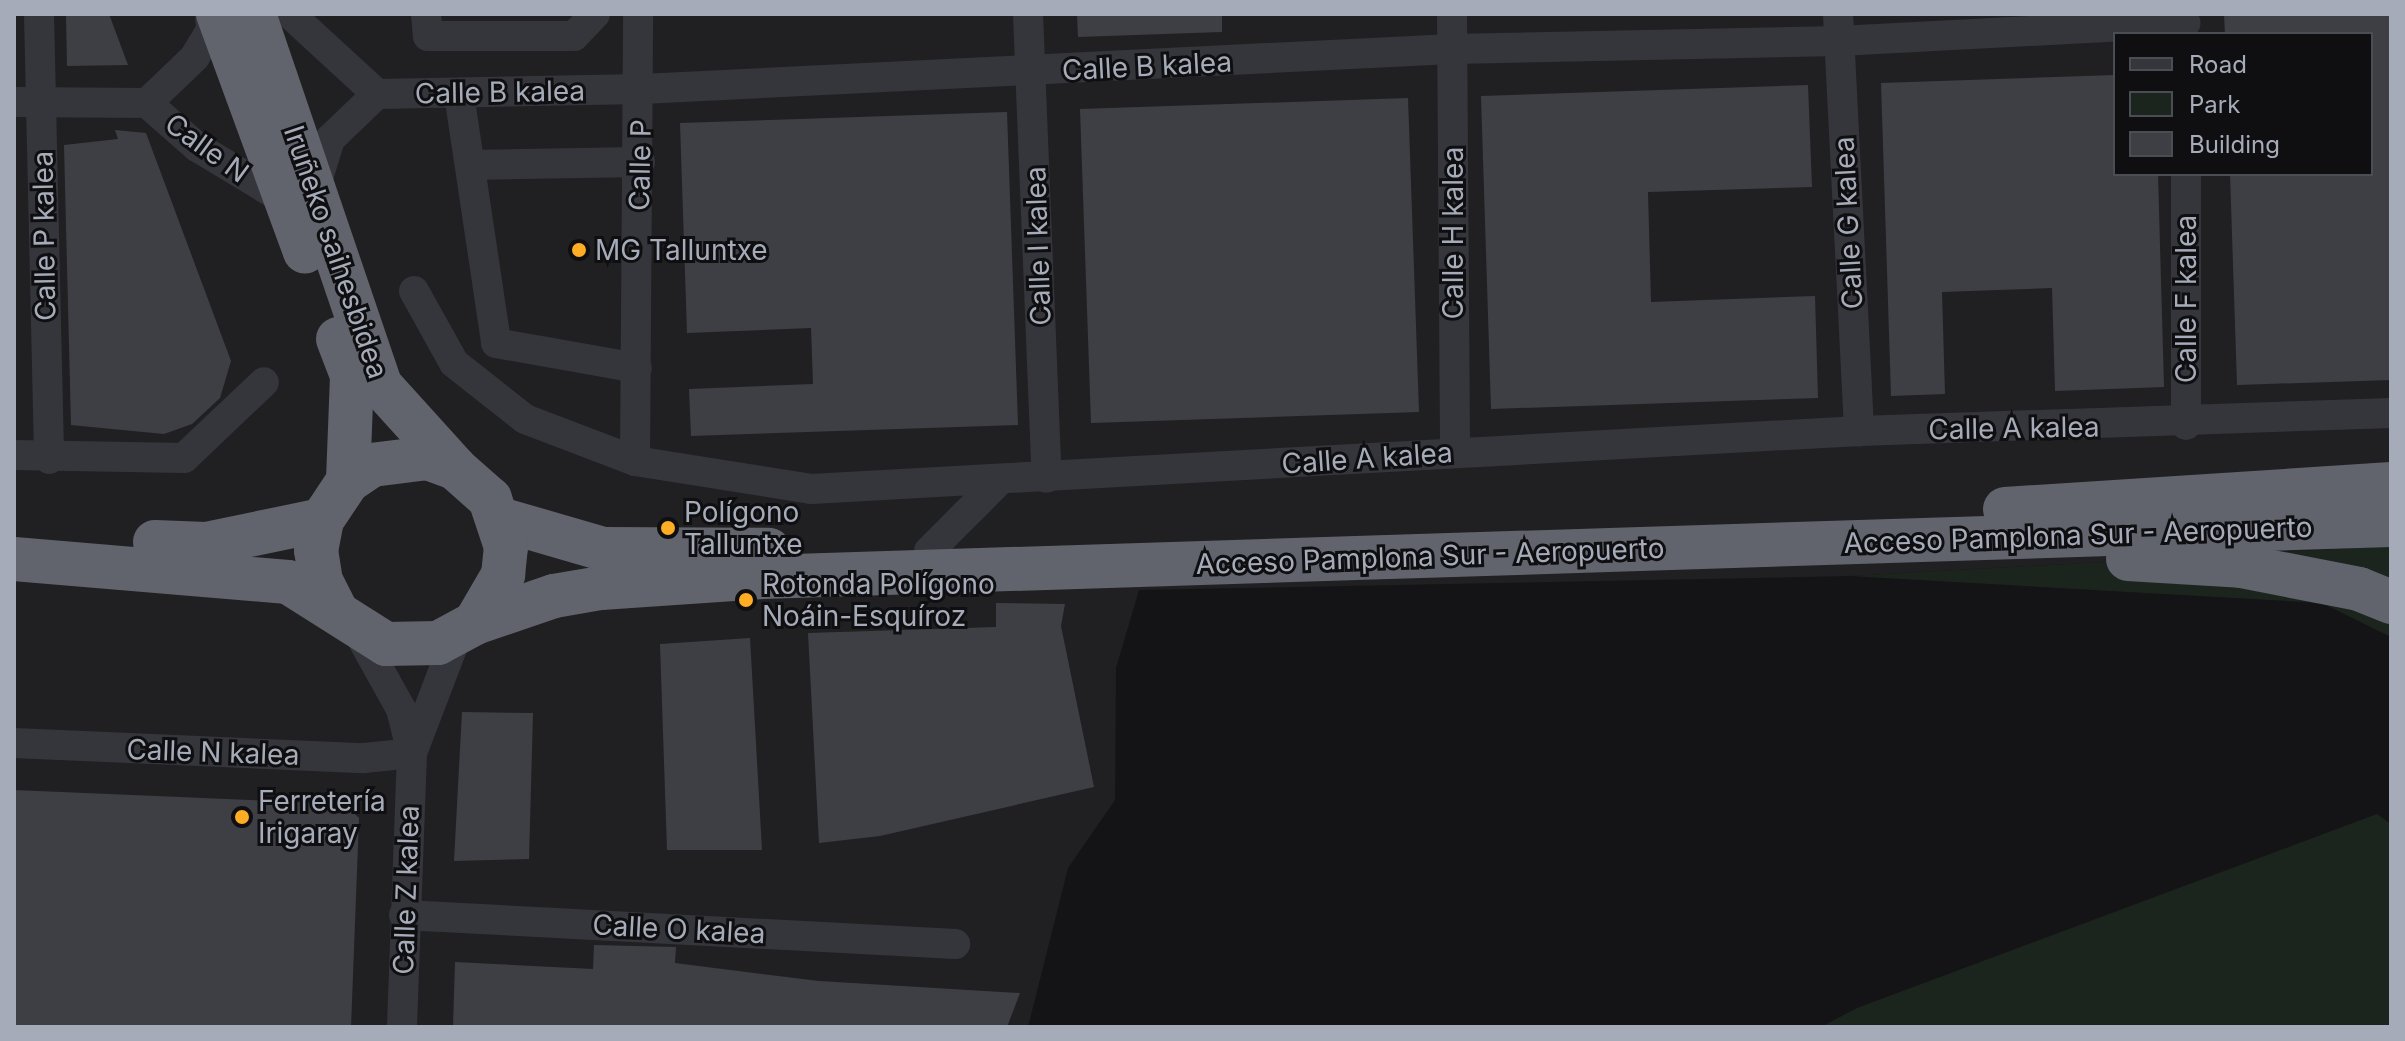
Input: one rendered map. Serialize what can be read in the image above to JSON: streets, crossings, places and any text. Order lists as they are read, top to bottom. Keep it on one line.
{"streets":{"highway":["Iruñeko saihesbidea","Acceso Pamplona Sur - Aeropuerto"],"street":["Calle B kalea","Calle N","Calle P","Calle G kalea","Calle H kalea","Calle P kalea","Calle I kalea","Calle F kalea","Calle A kalea","Calle N kalea","Calle Z kalea","Calle O kalea"]},"crossings":[["Calle B kalea","Calle P"],["Calle B kalea","Calle G kalea"],["Calle B kalea","Calle H kalea"],["Calle B kalea","Calle I kalea"],["Calle N","Iruñeko saihesbidea"],["Calle P","Calle A kalea"],["Calle G kalea","Calle A kalea"],["Calle H kalea","Calle A kalea"],["Calle I kalea","Calle A kalea"],["Iruñeko saihesbidea","Acceso Pamplona Sur - Aeropuerto"],["Calle F kalea","Calle A kalea"],["Calle N kalea","Calle Z kalea"],["Calle Z kalea","Calle O kalea"]],"places":["MG Talluntxe","Polígono Talluntxe","Rotonda Polígono Noáin-Esquíroz","Ferretería Irigaray"],"legend":["Road","Park","Building"]}
